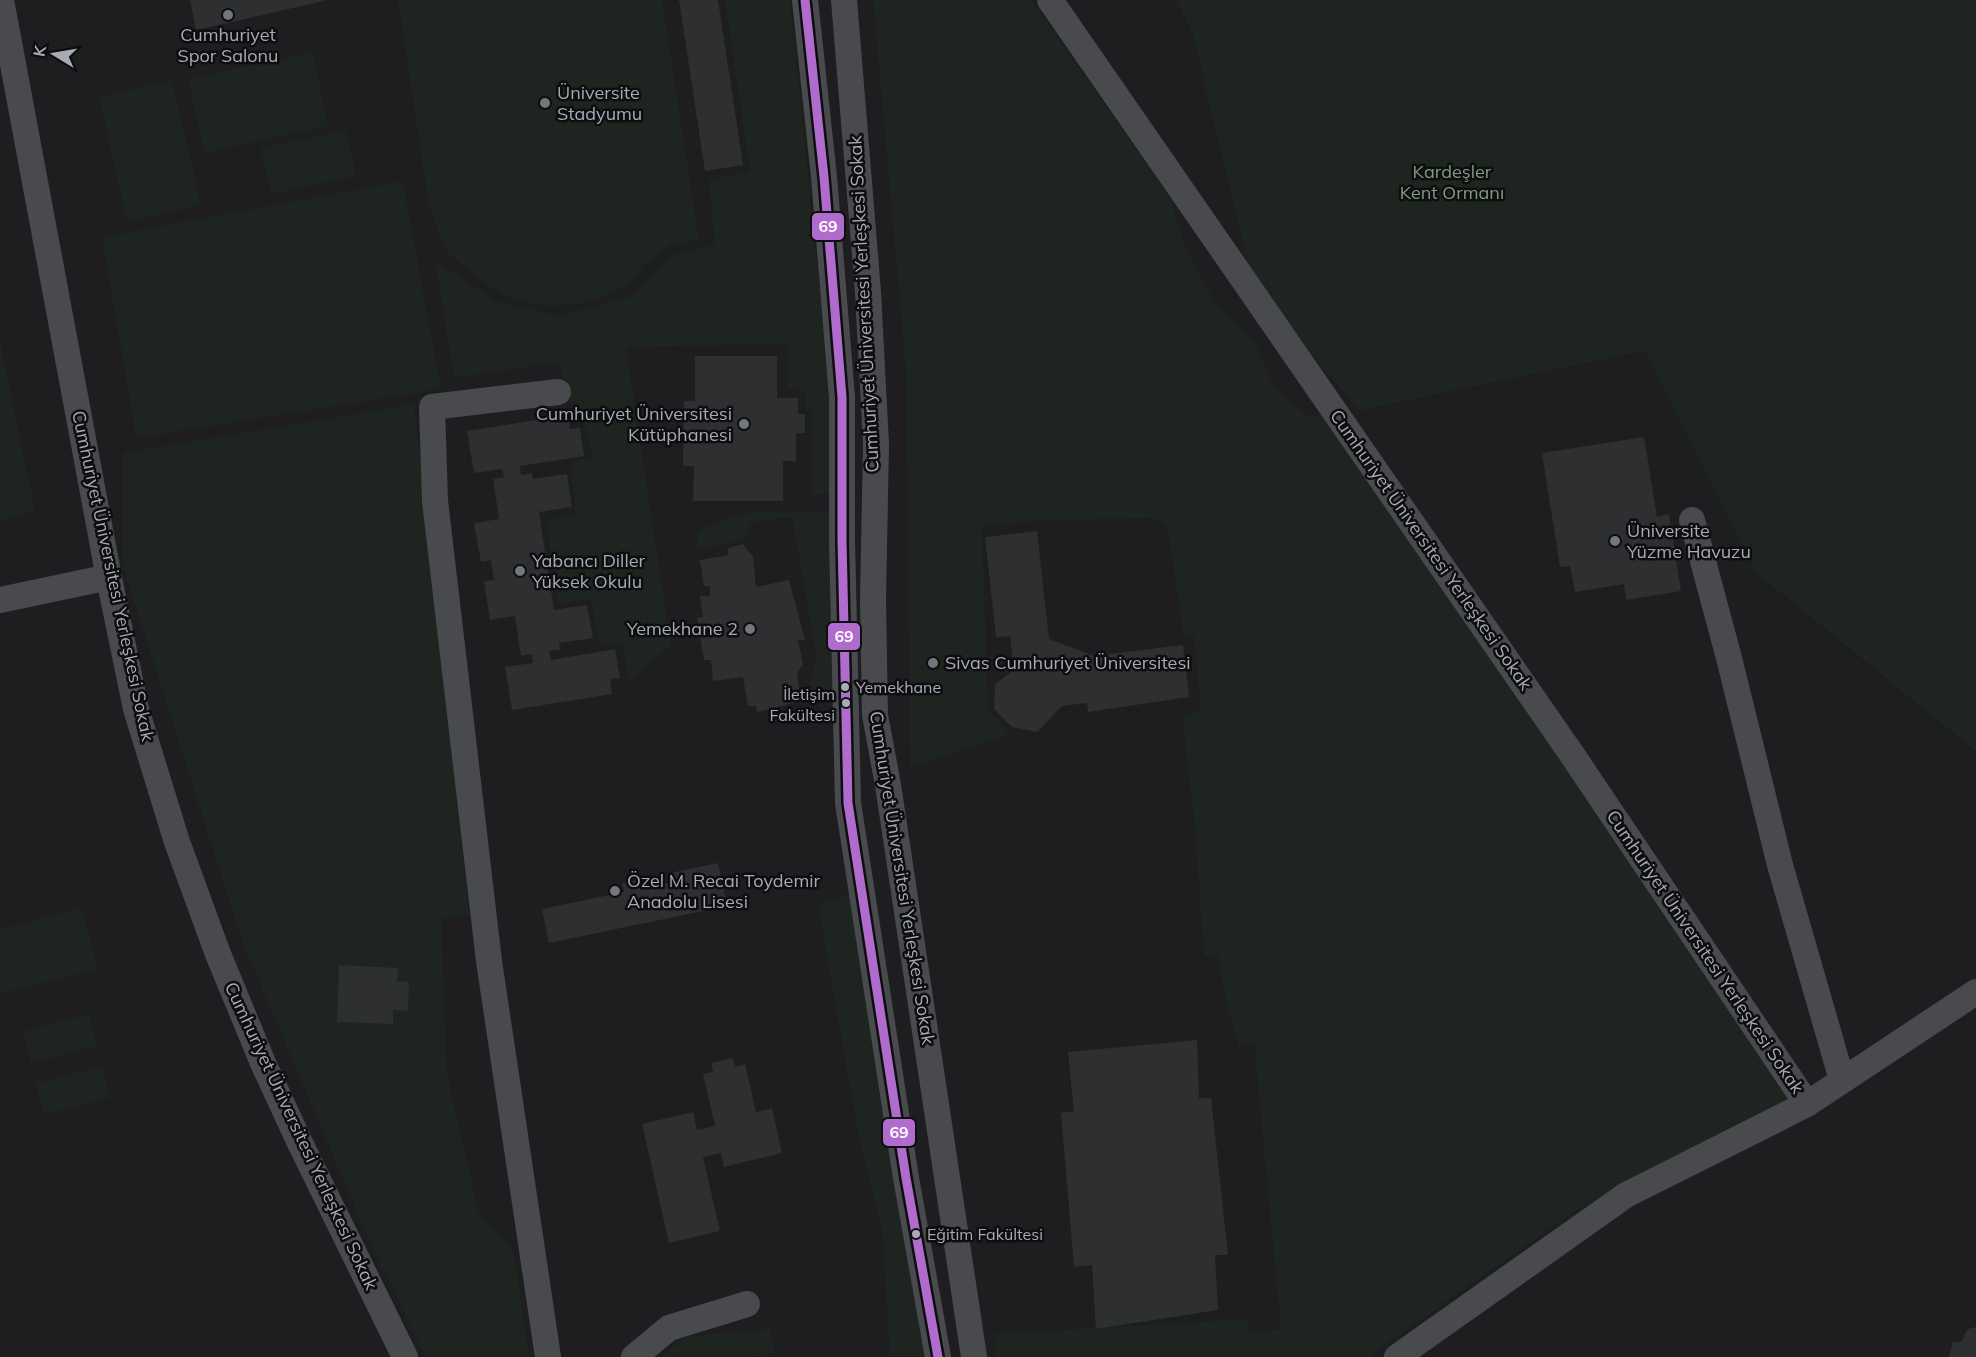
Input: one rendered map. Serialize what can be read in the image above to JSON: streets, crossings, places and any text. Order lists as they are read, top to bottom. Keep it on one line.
{"streets":{"street":["Cumhuriyet Üniversitesi Yerleşkesi Sokak"]},"parks":["Kardeşler Kent Ormanı"],"places":["Cumhuriyet Spor Salonu","Üniversite Stadyumu","Cumhuriyet Üniversitesi Kütüphanesi","Üniversite Yüzme Havuzu","Yabancı Diller Yüksek Okulu","Yemekhane 2","Sivas Cumhuriyet Üniversitesi","Yemekhane","İletişim Fakültesi","Özel M. Recai Toydemir Anadolu Lisesi","Eğitim Fakültesi"],"lines":["transit line 69"],"north":"left"}
